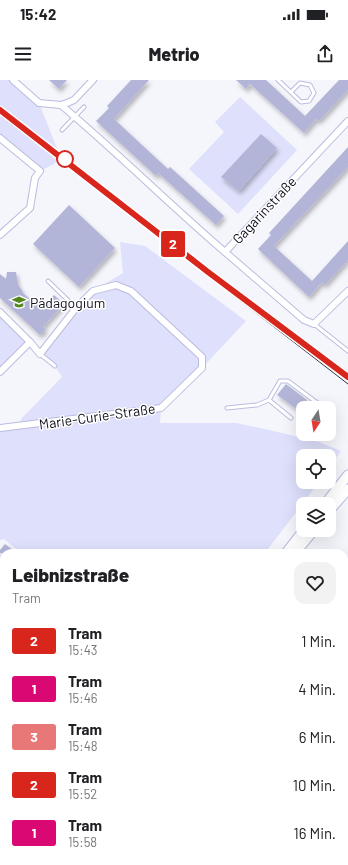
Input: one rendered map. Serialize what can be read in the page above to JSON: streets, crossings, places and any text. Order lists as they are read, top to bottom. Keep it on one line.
{"streets":{"street":["Gagarinstraße","Marie-Curie-Straße"]},"places":{"school or university":["Pädagogium"]},"lines":["tram line 2"],"north":"bottom","page":{"status":"15:42","header":"Metrio","on_map":"2","heading":["Leibnizstraße","Tram"],"list":[{"mark":"2","name":"Tram","note":"15:43","value":"1 Min."},{"mark":"1","name":"Tram","note":"15:46","value":"4 Min."},{"mark":"3","name":"Tram","note":"15:48","value":"6 Min."},{"mark":"2","name":"Tram","note":"15:52","value":"10 Min."},{"mark":"1","name":"Tram","note":"15:58","value":"16 Min."}]}}
